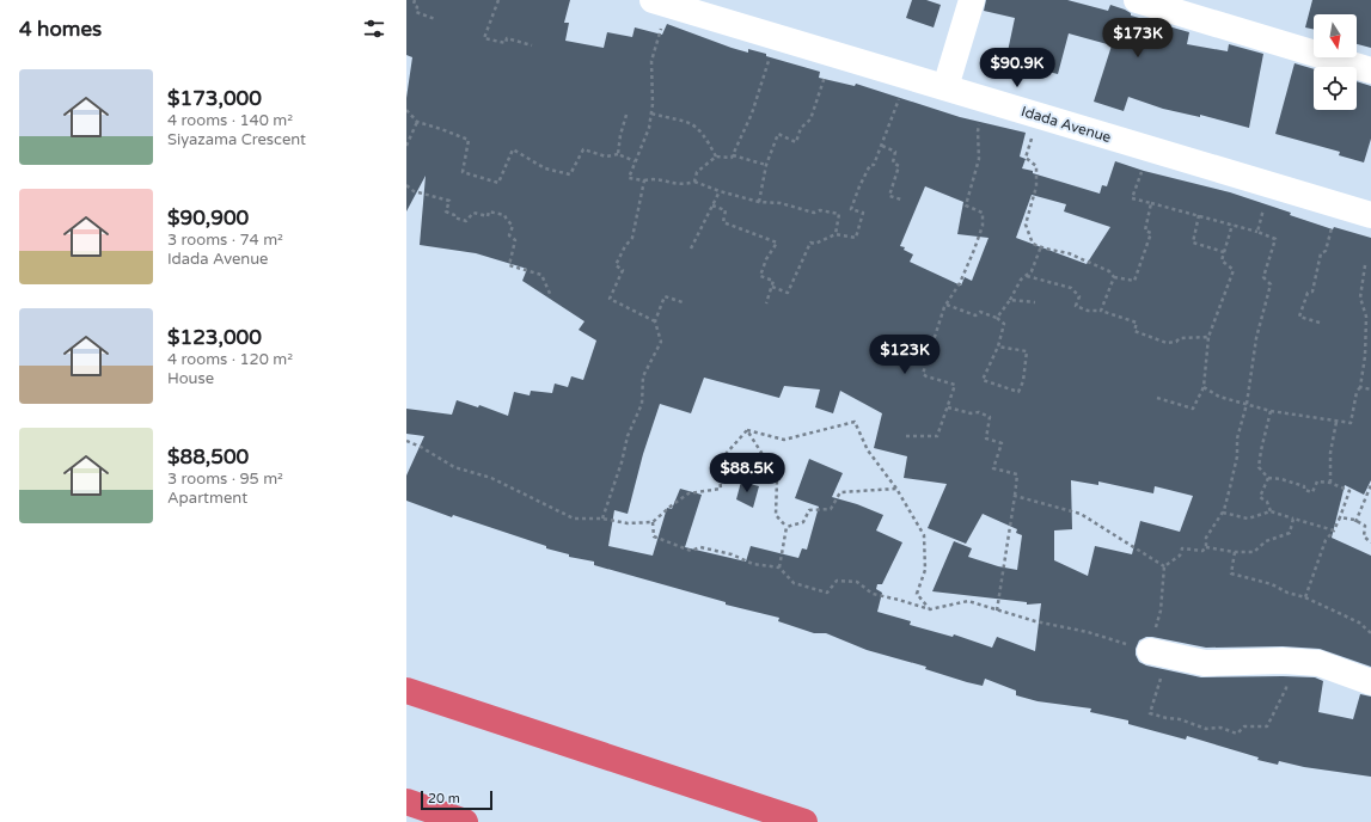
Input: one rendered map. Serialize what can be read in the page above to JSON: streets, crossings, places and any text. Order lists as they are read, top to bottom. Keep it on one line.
{"streets":{"street":["Idada Avenue"]},"scale_bar":"20 m","north":"bottom","page":{"heading":"4 homes","price":["$173K","$90.9K","$123K","$88.5K"],"list":[{"name":"$173,000","note":"4 rooms · 140 m² · Siyazama Crescent"},{"name":"$90,900","note":"3 rooms · 74 m² · Idada Avenue"},{"name":"$123,000","note":"4 rooms · 120 m² · House"},{"name":"$88,500","note":"3 rooms · 95 m² · Apartment"}],"scale":"20 m"}}
